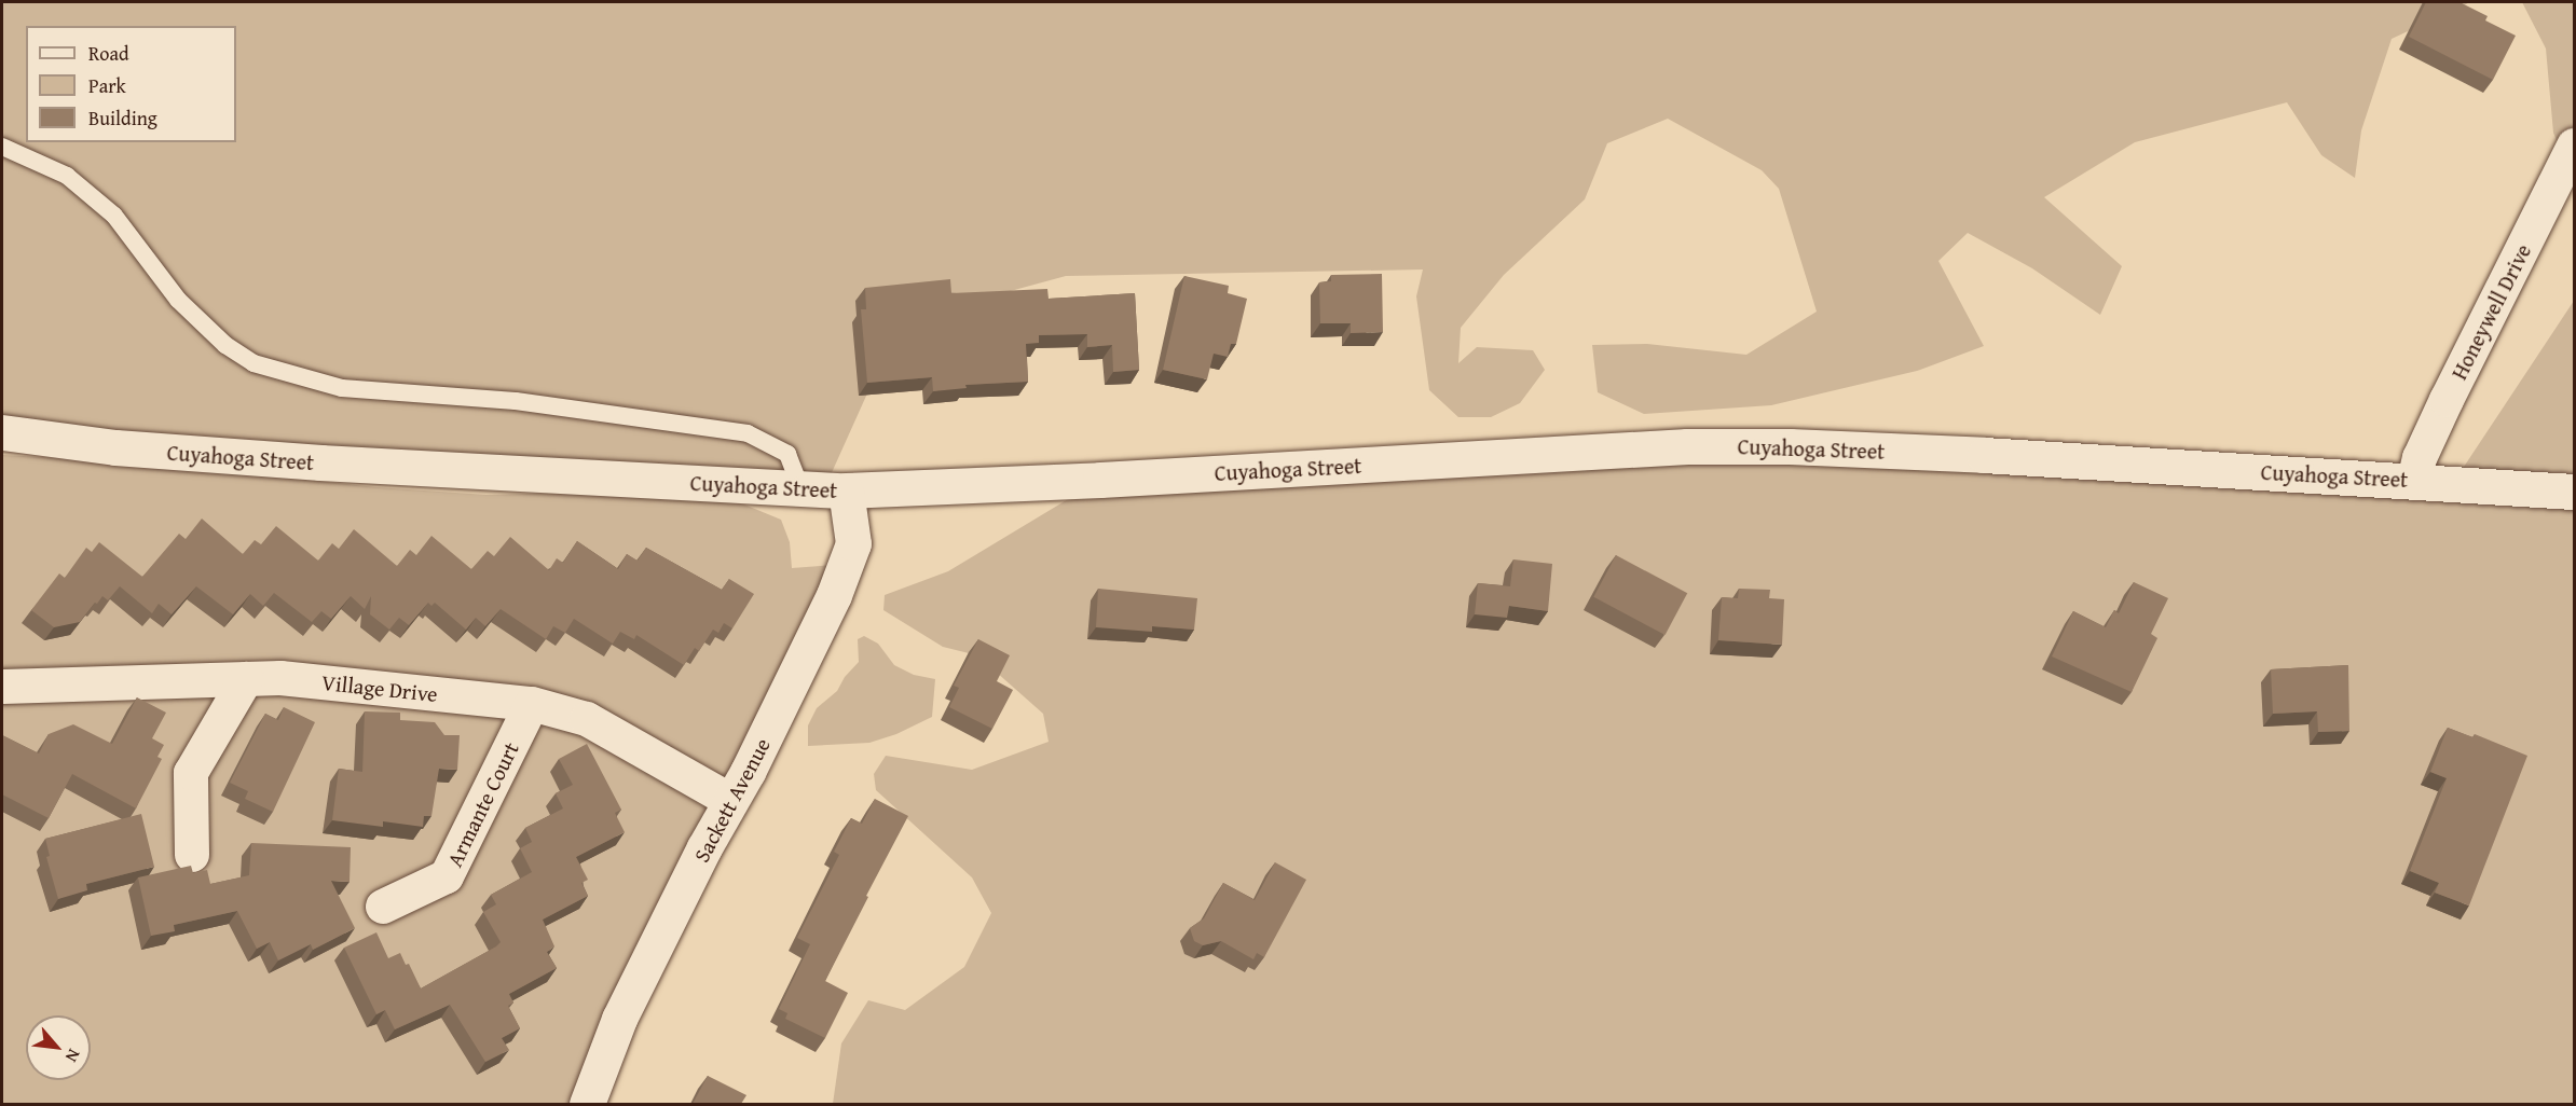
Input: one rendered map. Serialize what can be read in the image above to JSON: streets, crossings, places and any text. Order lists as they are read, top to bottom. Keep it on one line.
{"streets":{"street":["Honeywell Drive","Cuyahoga Street","Village Drive","Sackett Avenue","Armante Court"]},"crossings":[["Honeywell Drive","Cuyahoga Street"],["Cuyahoga Street","Sackett Avenue"],["Village Drive","Sackett Avenue"],["Village Drive","Armante Court"]],"legend":["Road","Park","Building"],"north":"bottom right"}
